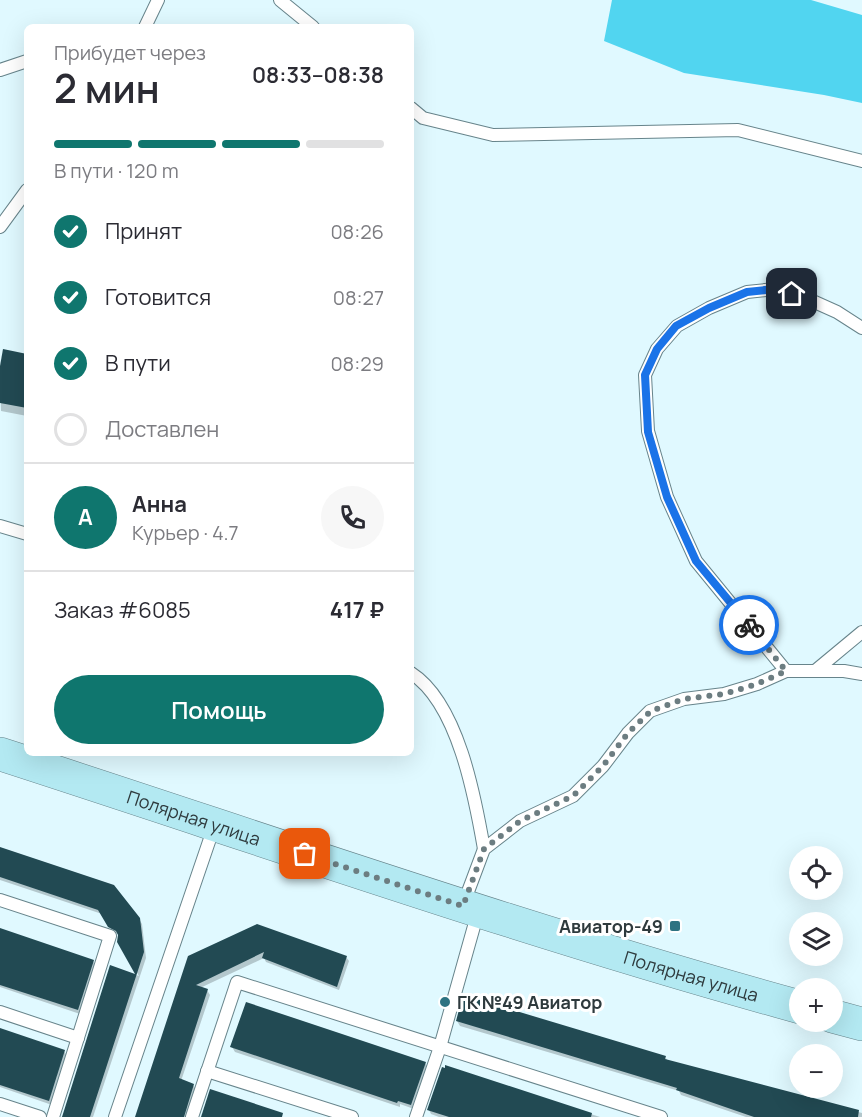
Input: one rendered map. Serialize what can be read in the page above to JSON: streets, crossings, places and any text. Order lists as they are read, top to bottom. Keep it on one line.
{"streets":{"main road":["Полярная улица"]},"places":{"transit":["Авиатор-49"],"other":["ГК №49 Авиатор"]},"page":{"heading":["2 мин","Прибудет через","08:33–08:38"],"panel":["Анна","Курьер · 4.7","Заказ #6085","417 ₽"],"bar":"В пути · 120 m","list":[["Принят","08:26"],["Готовится","08:27"],["В пути","08:29"],"Доставлен"],"round":"А","buttons":"Помощь","map_buttons":["+","−"]}}
